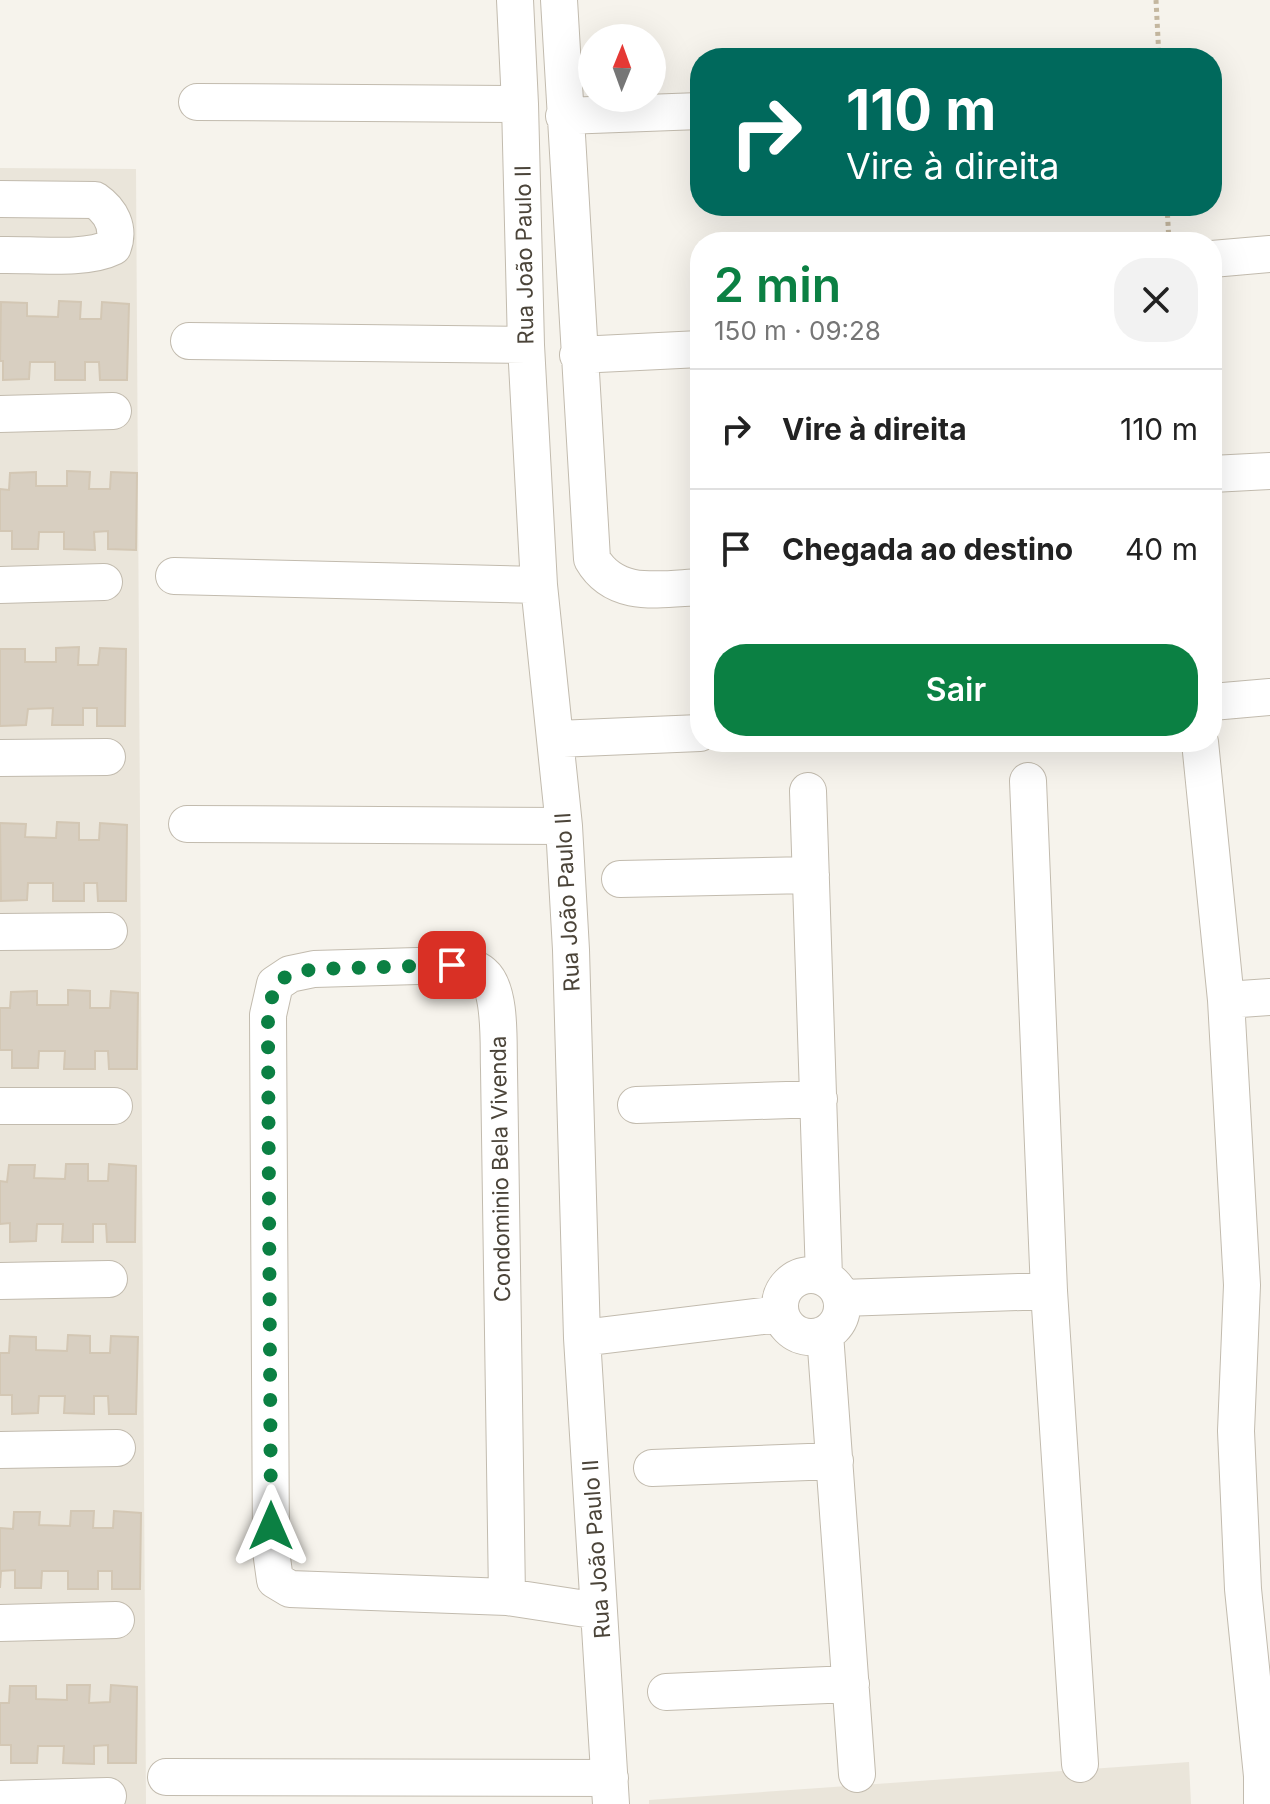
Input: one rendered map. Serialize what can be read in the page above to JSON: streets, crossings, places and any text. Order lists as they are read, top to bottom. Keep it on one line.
{"streets":{"street":["Rua João Paulo II","Condominio Bela Vivenda"]},"crossings":[["Rua João Paulo II","Condominio Bela Vivenda"]],"north":"top","page":{"turn":["110 m","Vire à direita"],"heading":["2 min","150 m · 09:28"],"list":[{"name":"Vire à direita","value":"110 m"},{"name":"Chegada ao destino","value":"40 m"}],"buttons":"Sair"}}
